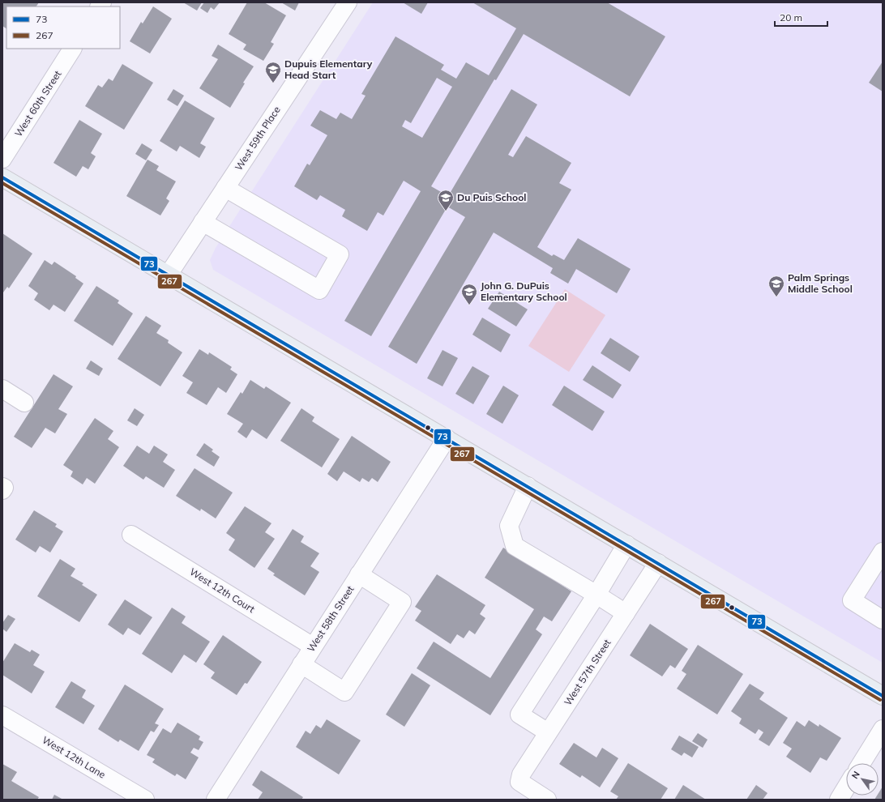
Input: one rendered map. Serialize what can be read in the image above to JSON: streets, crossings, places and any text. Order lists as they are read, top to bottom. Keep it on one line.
{"streets":{"street":["West 60th Street","West 59th Place","West 12th Court","West 58th Street","West 57th Street","West 12th Lane"]},"crossings":[["West 12th Court","West 58th Street"]],"places":{"school or university":["Dupuis Elementary Head Start","Du Puis School","Palm Springs Middle School","John G. DuPuis Elementary School"]},"lines":["transit line 73","transit line 267"],"legend":["73","267"],"scale_bar":"20 m","north":"top left"}
